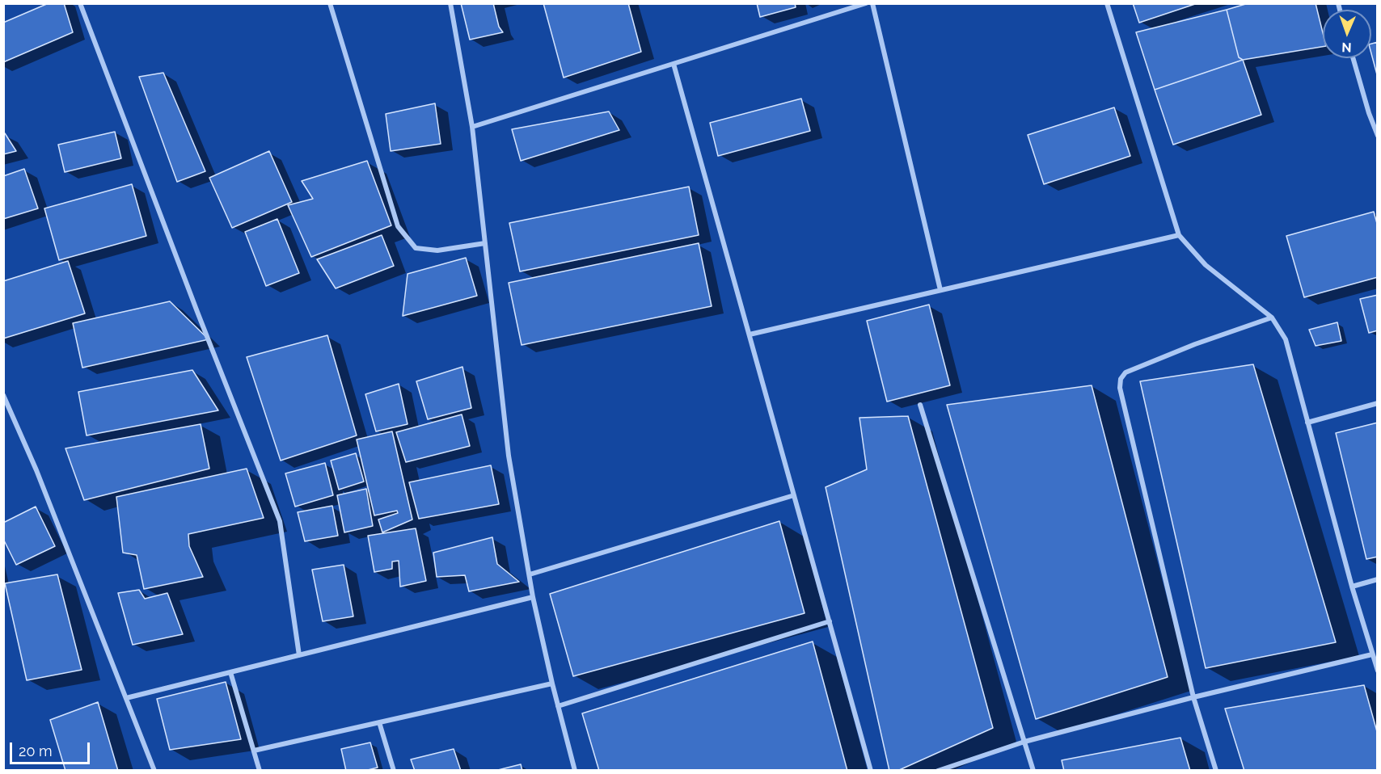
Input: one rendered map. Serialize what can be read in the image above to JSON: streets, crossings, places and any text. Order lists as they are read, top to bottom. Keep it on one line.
{"scale_bar":"20 m","north":"bottom"}
